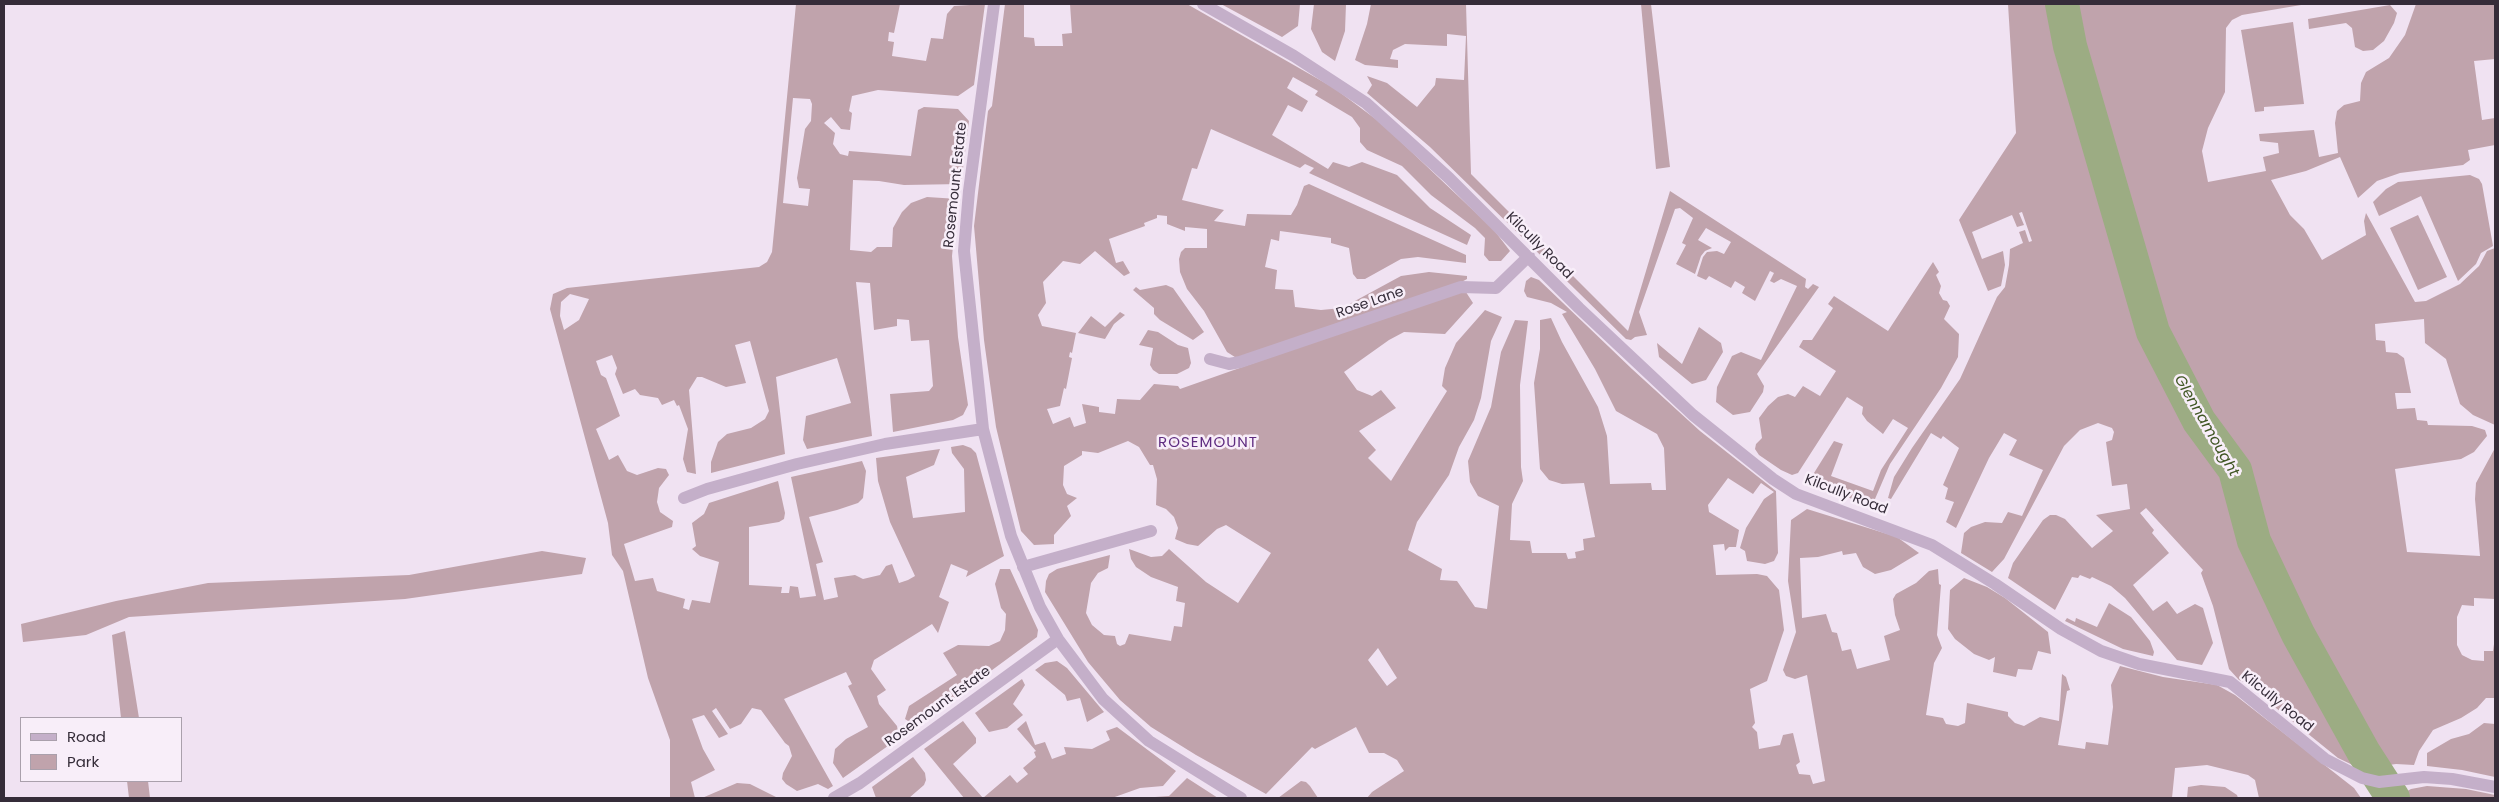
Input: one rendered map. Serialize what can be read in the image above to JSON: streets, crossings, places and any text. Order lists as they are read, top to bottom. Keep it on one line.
{"streets":{"street":["Rosemount Estate","Kilcully Road","Rose Lane"]},"crossings":[["Kilcully Road","Rose Lane"]],"districts":["ROSEMOUNT"],"water":["Glennamought"],"legend":["Road","Park"]}
